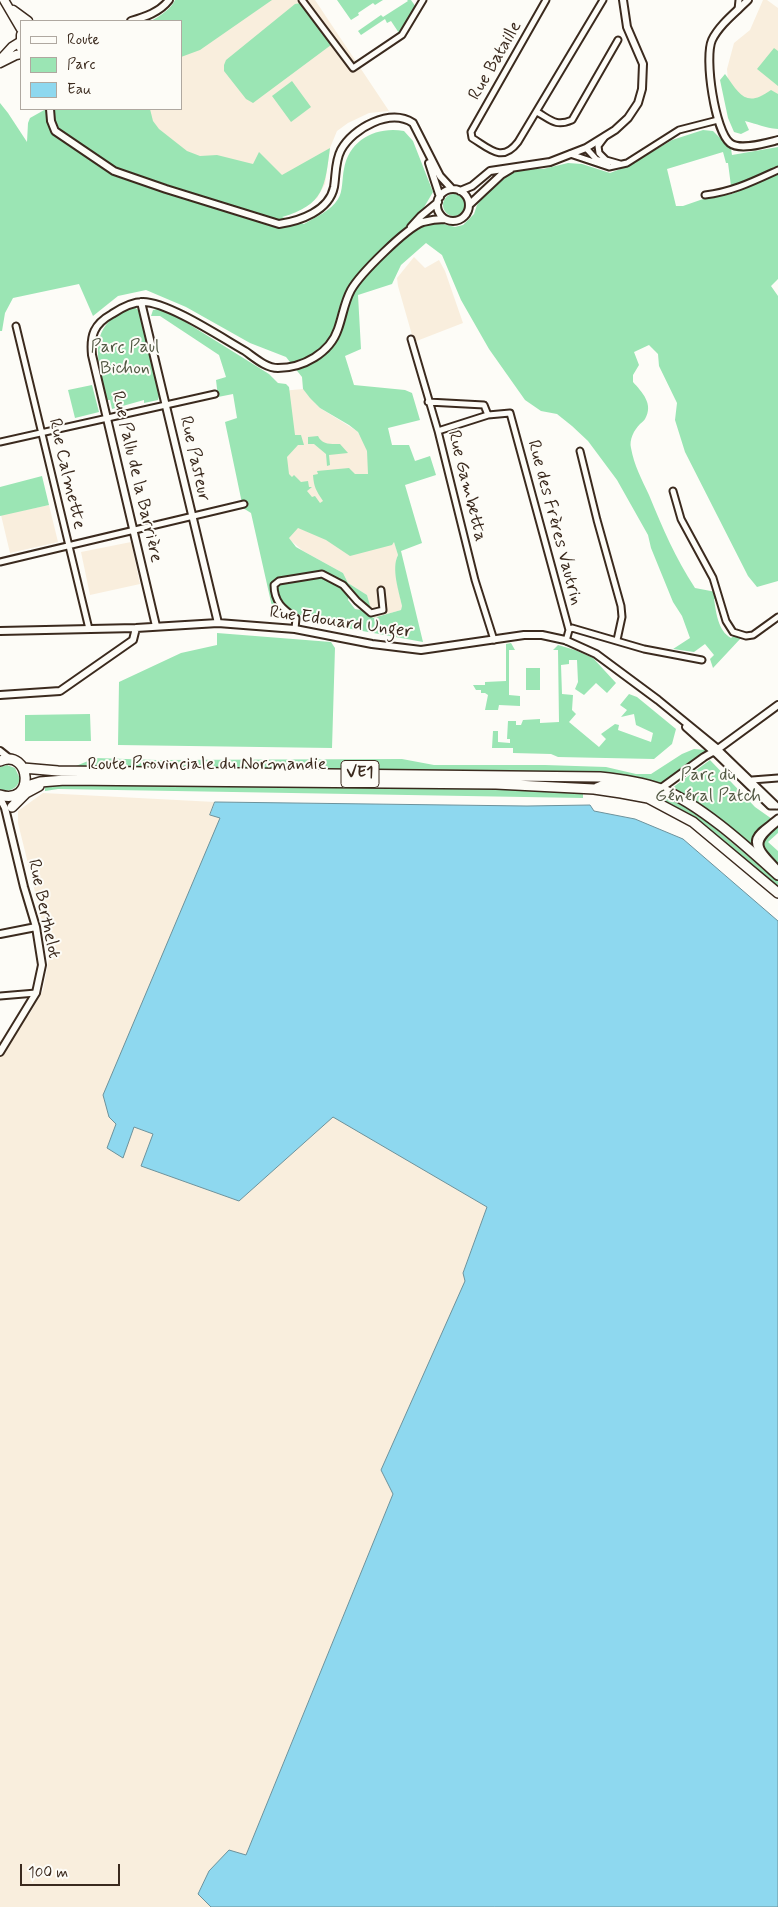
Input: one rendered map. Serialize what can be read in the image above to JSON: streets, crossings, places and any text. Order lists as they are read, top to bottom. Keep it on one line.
{"streets":{"main road":["Route Provinciale du Normandie","VE1"],"street":["Rue Bataille","Rue Pasteur","Rue Calmette","Rue Pallu de la Barrière","Rue Gambetta","Rue des Frères Vautrin","Rue Edouard Unger","Rue Berthelot"]},"crossings":[["Rue Pasteur","Rue Pallu de la Barrière"],["Rue Pasteur","Rue Edouard Unger"],["Rue Calmette","Rue Edouard Unger"],["Rue Pallu de la Barrière","Rue Edouard Unger"],["Rue Gambetta","Rue Edouard Unger"],["Rue des Frères Vautrin","Rue Edouard Unger"],["Route Provinciale du Normandie","Rue Berthelot"]],"parks":["Parc Paul Bichon","Parc du Général Patch"],"legend":["Route","Parc","Eau"],"scale_bar":"100 m"}
